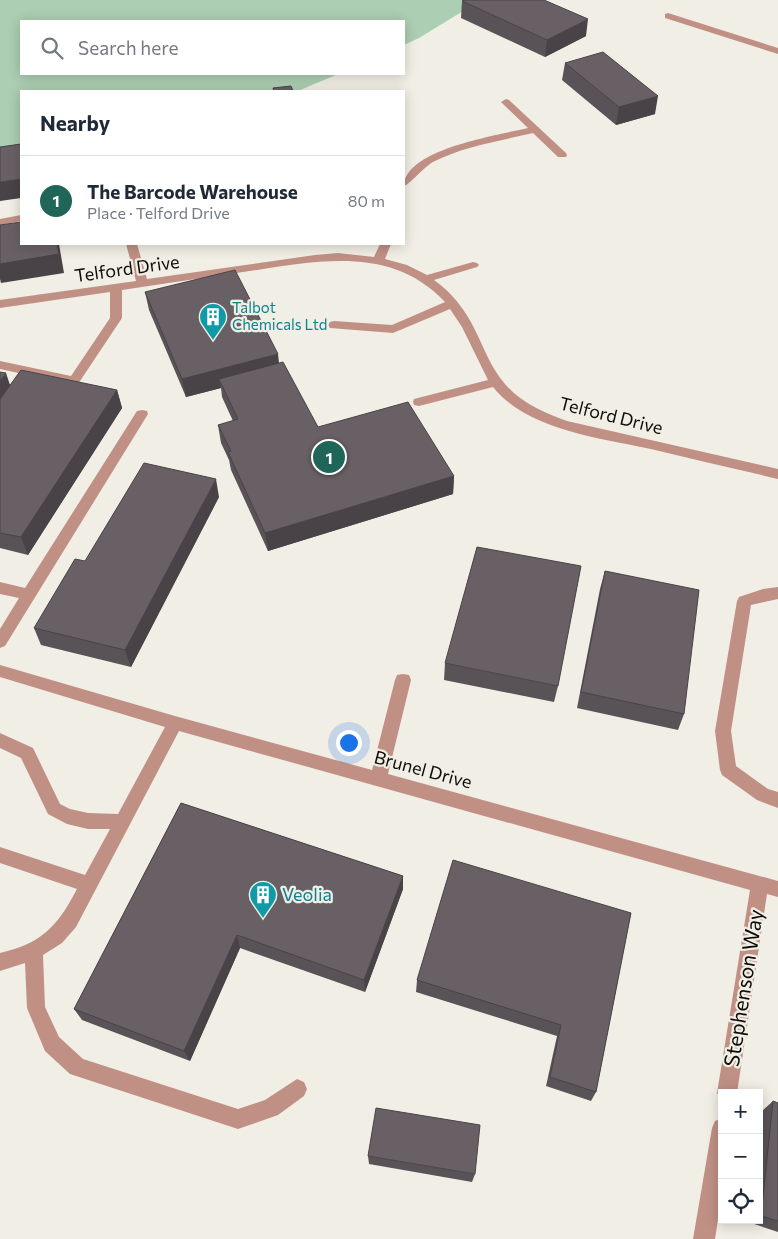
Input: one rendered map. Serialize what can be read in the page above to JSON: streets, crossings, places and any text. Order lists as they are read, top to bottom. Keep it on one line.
{"streets":{"street":["Telford Drive","Brunel Drive","Stephenson Way"]},"crossings":[["Brunel Drive","Stephenson Way"]],"places":{"building":["Talbot Chemicals Ltd","Veolia"]},"page":{"search":"Search here","heading":"Nearby","list":[{"mark":"1","name":"The Barcode Warehouse","note":"Place · Telford Drive","value":"80 m"}],"pins":"1","map_buttons":["+","−"]}}
